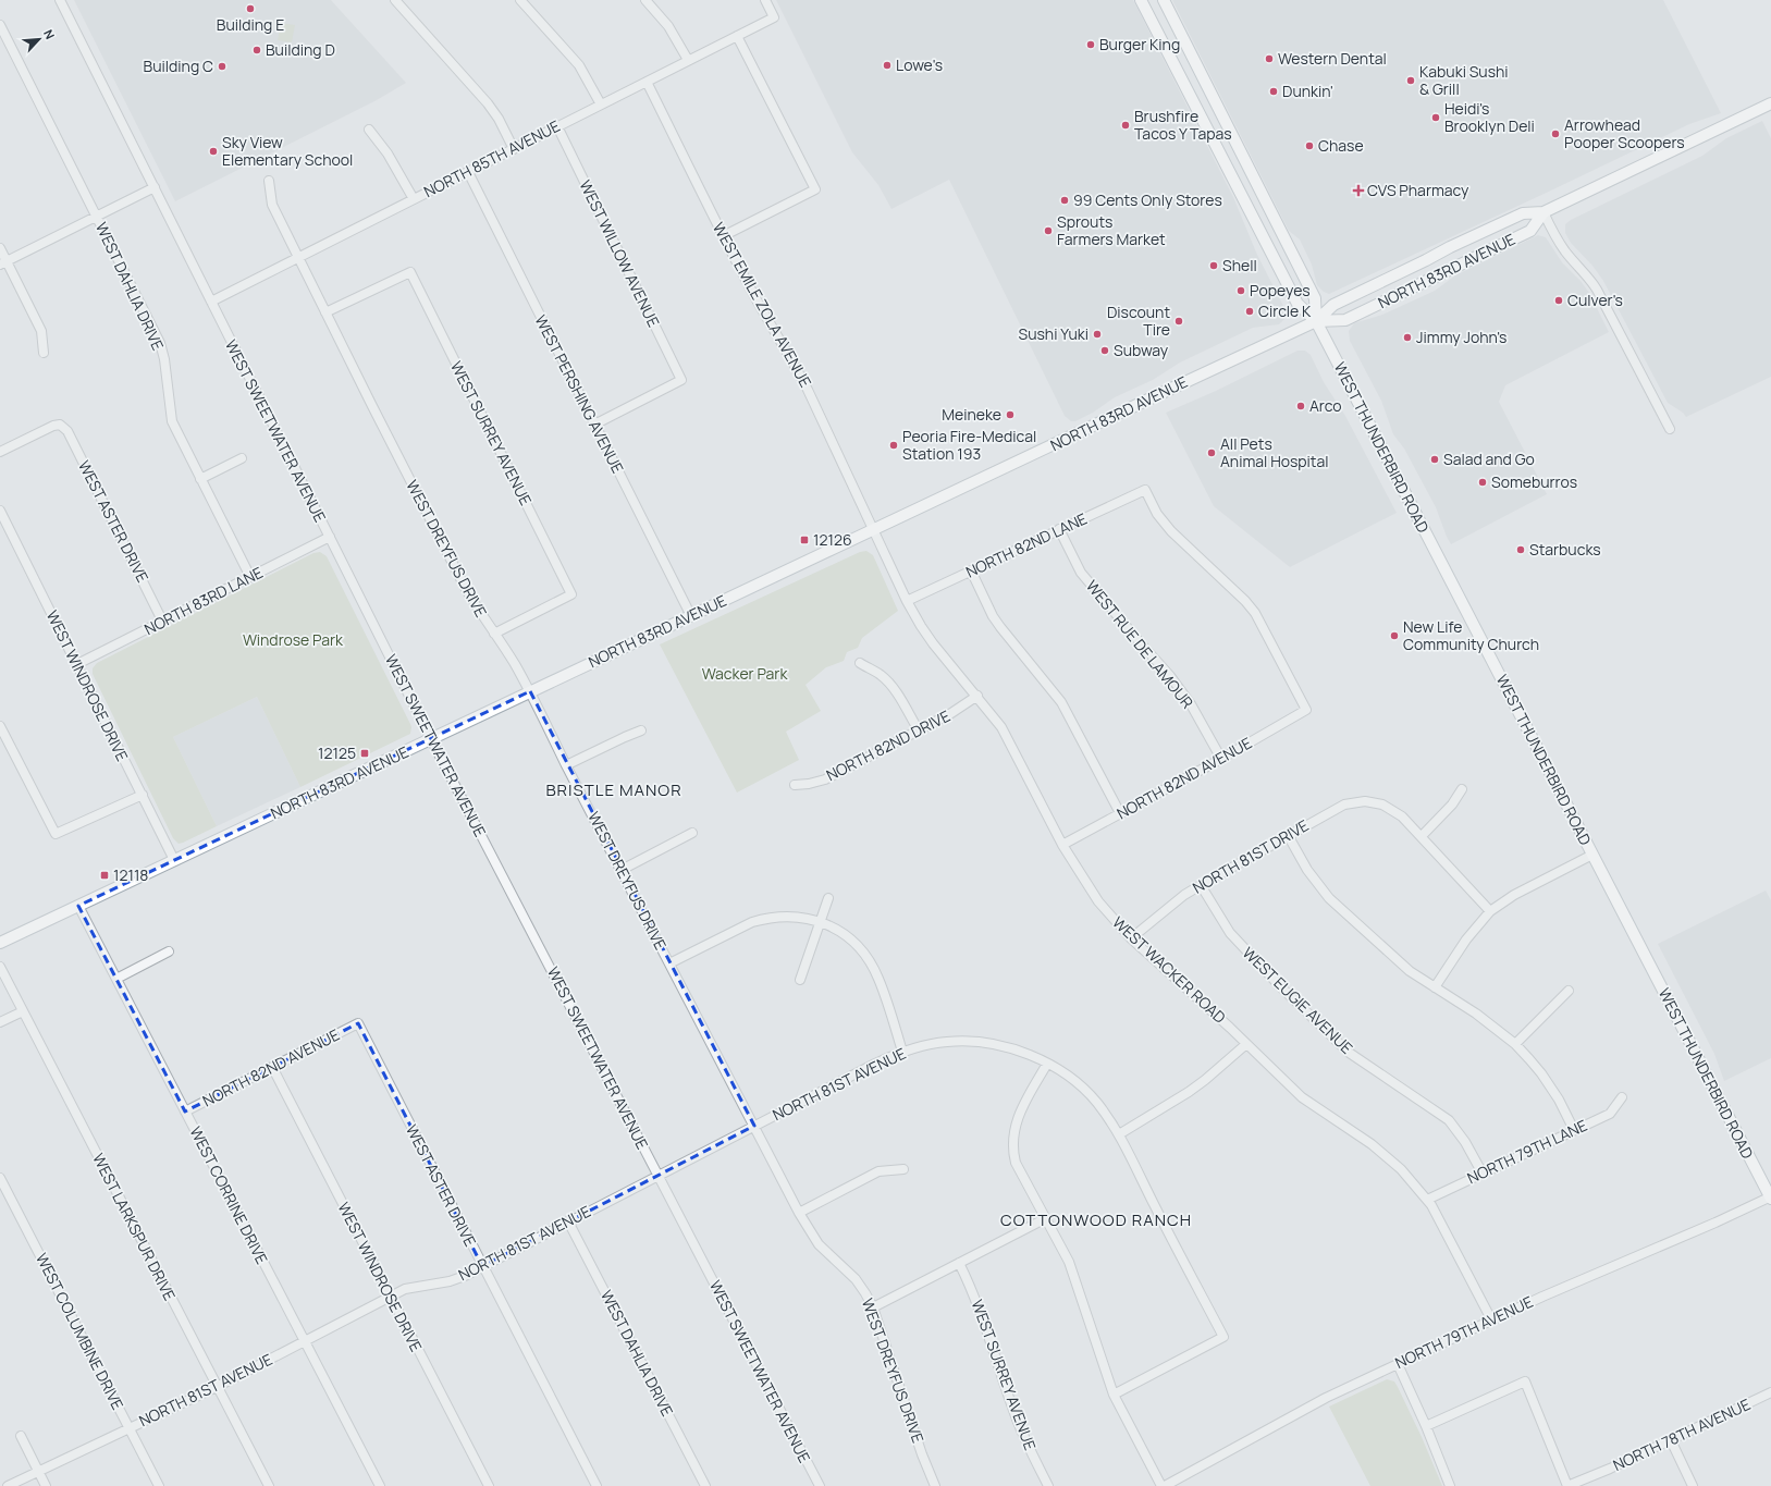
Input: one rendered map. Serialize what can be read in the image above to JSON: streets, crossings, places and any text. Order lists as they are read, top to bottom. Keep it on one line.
{"streets":{"main road":["NORTH 83RD AVENUE","WEST THUNDERBIRD ROAD"],"street":["NORTH 85TH AVENUE","WEST WILLOW AVENUE","WEST DAHLIA DRIVE","WEST EMILE ZOLA AVENUE","WEST PERSHING AVENUE","WEST SWEETWATER AVENUE","WEST SURREY AVENUE","WEST ASTER DRIVE","NORTH 82ND LANE","WEST DREYFUS DRIVE","NORTH 83RD LANE","WEST RUE DE LAMOUR","WEST WINDROSE DRIVE","NORTH 82ND DRIVE","NORTH 82ND AVENUE","NORTH 81ST DRIVE","WEST WACKER ROAD","WEST EUGIE AVENUE","NORTH 81ST AVENUE","NORTH 79TH LANE","WEST CORRINE DRIVE","WEST LARKSPUR DRIVE","WEST COLUMBINE DRIVE","NORTH 79TH AVENUE","NORTH 78TH AVENUE"]},"crossings":[["NORTH 85TH AVENUE","WEST WILLOW AVENUE"],["NORTH 85TH AVENUE","WEST EMILE ZOLA AVENUE"],["NORTH 85TH AVENUE","WEST PERSHING AVENUE"],["NORTH 85TH AVENUE","WEST SWEETWATER AVENUE"],["NORTH 85TH AVENUE","WEST DREYFUS DRIVE"],["WEST WILLOW AVENUE","WEST PERSHING AVENUE"],["NORTH 83RD AVENUE","WEST EMILE ZOLA AVENUE"],["NORTH 83RD AVENUE","WEST PERSHING AVENUE"],["NORTH 83RD AVENUE","WEST SWEETWATER AVENUE"],["NORTH 83RD AVENUE","WEST THUNDERBIRD ROAD"],["NORTH 83RD AVENUE","WEST DREYFUS DRIVE"],["NORTH 83RD AVENUE","WEST WINDROSE DRIVE"],["NORTH 83RD AVENUE","WEST WACKER ROAD"],["NORTH 83RD AVENUE","WEST CORRINE DRIVE"],["WEST DAHLIA DRIVE","NORTH 83RD LANE"],["WEST DAHLIA DRIVE","NORTH 81ST AVENUE"],["WEST EMILE ZOLA AVENUE","WEST WACKER ROAD"],["WEST SWEETWATER AVENUE","NORTH 83RD LANE"],["WEST SWEETWATER AVENUE","NORTH 81ST AVENUE"],["WEST SURREY AVENUE","WEST DREYFUS DRIVE"],["WEST THUNDERBIRD ROAD","NORTH 79TH AVENUE"],["WEST ASTER DRIVE","NORTH 83RD LANE"],["WEST ASTER DRIVE","NORTH 82ND AVENUE"],["WEST ASTER DRIVE","NORTH 81ST AVENUE"],["NORTH 82ND LANE","WEST RUE DE LAMOUR"],["NORTH 82ND LANE","NORTH 82ND AVENUE"],["NORTH 82ND LANE","WEST WACKER ROAD"],["WEST DREYFUS DRIVE","NORTH 81ST AVENUE"],["NORTH 83RD LANE","WEST WINDROSE DRIVE"],["WEST RUE DE LAMOUR","NORTH 82ND AVENUE"],["WEST WINDROSE DRIVE","NORTH 82ND AVENUE"],["WEST WINDROSE DRIVE","NORTH 81ST AVENUE"],["NORTH 82ND DRIVE","WEST WACKER ROAD"],["NORTH 82ND AVENUE","WEST WACKER ROAD"],["NORTH 82ND AVENUE","WEST CORRINE DRIVE"],["NORTH 81ST DRIVE","WEST WACKER ROAD"],["NORTH 81ST DRIVE","WEST EUGIE AVENUE"],["WEST WACKER ROAD","NORTH 79TH LANE"],["WEST WACKER ROAD","NORTH 79TH AVENUE"],["WEST EUGIE AVENUE","NORTH 79TH LANE"],["NORTH 81ST AVENUE","WEST CORRINE DRIVE"],["NORTH 81ST AVENUE","WEST LARKSPUR DRIVE"],["NORTH 81ST AVENUE","WEST COLUMBINE DRIVE"]],"districts":["BRISTLE MANOR","COTTONWOOD RANCH"],"parks":["Windrose Park","Wacker Park"],"places":{"other":["Building E","Burger King","Building D","Western Dental","Lowe's","Building C","Kabuki Sushi & Grill","Dunkin'","Heidi's Brooklyn Deli","Brushfire Tacos Y Tapas","Arrowhead Pooper Scoopers","Chase","Sky View Elementary School","99 Cents Only Stores","Sprouts Farmers Market","Shell","Popeyes","Culver's","Circle K","Discount Tire","Sushi Yuki","Jimmy John's","Subway","Arco","Meineke","Peoria Fire-Medical Station 193","All Pets Animal Hospital","Salad and Go","Someburros","Starbucks","New Life Community Church"],"health":["CVS Pharmacy"],"transit":["12126","12125","12118"]},"north":"top right"}
